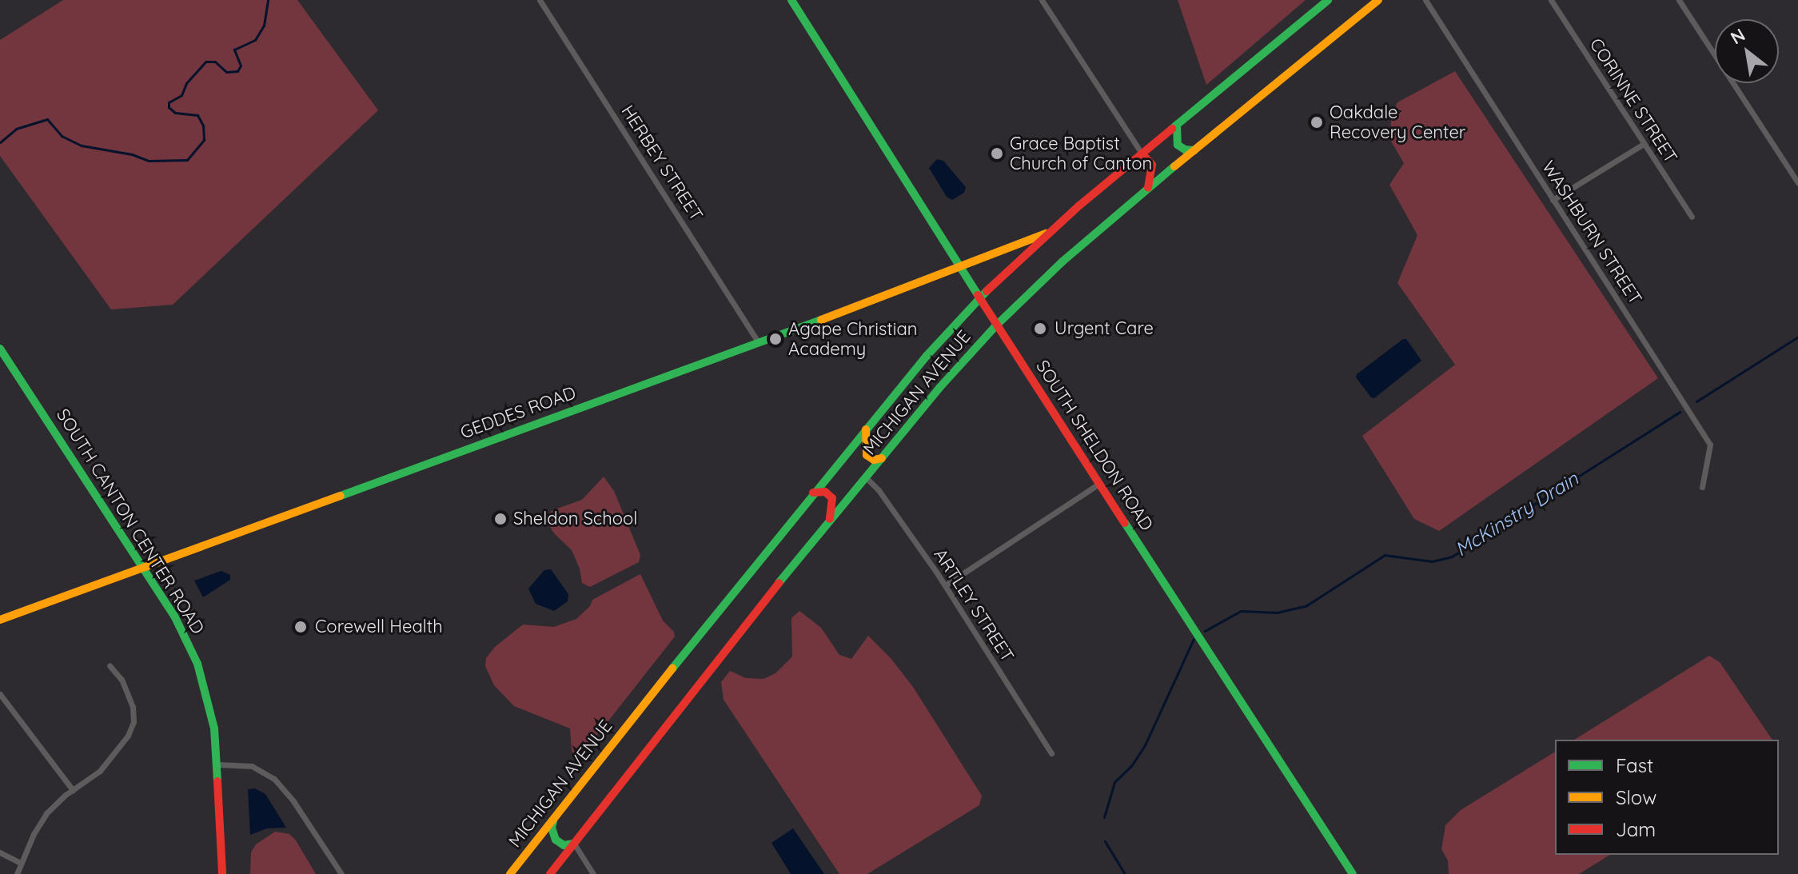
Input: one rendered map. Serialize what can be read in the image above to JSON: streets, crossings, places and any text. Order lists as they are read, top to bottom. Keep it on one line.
{"streets":{"main road":["MICHIGAN AVENUE","GEDDES ROAD","SOUTH SHELDON ROAD","SOUTH CANTON CENTER ROAD"],"street":["CORINNE STREET","HERBEY STREET","WASHBURN STREET","ARTLEY STREET"]},"crossings":[["HERBEY STREET","GEDDES ROAD"],["MICHIGAN AVENUE","GEDDES ROAD"],["MICHIGAN AVENUE","SOUTH SHELDON ROAD"],["MICHIGAN AVENUE","ARTLEY STREET"],["GEDDES ROAD","SOUTH SHELDON ROAD"],["GEDDES ROAD","SOUTH CANTON CENTER ROAD"]],"water":["McKinstry Drain"],"places":["Oakdale Recovery Center","Grace Baptist Church of Canton","Urgent Care","Agape Christian Academy","Sheldon School","Corewell Health"],"legend":["Fast","Slow","Jam"],"north":"top left"}
